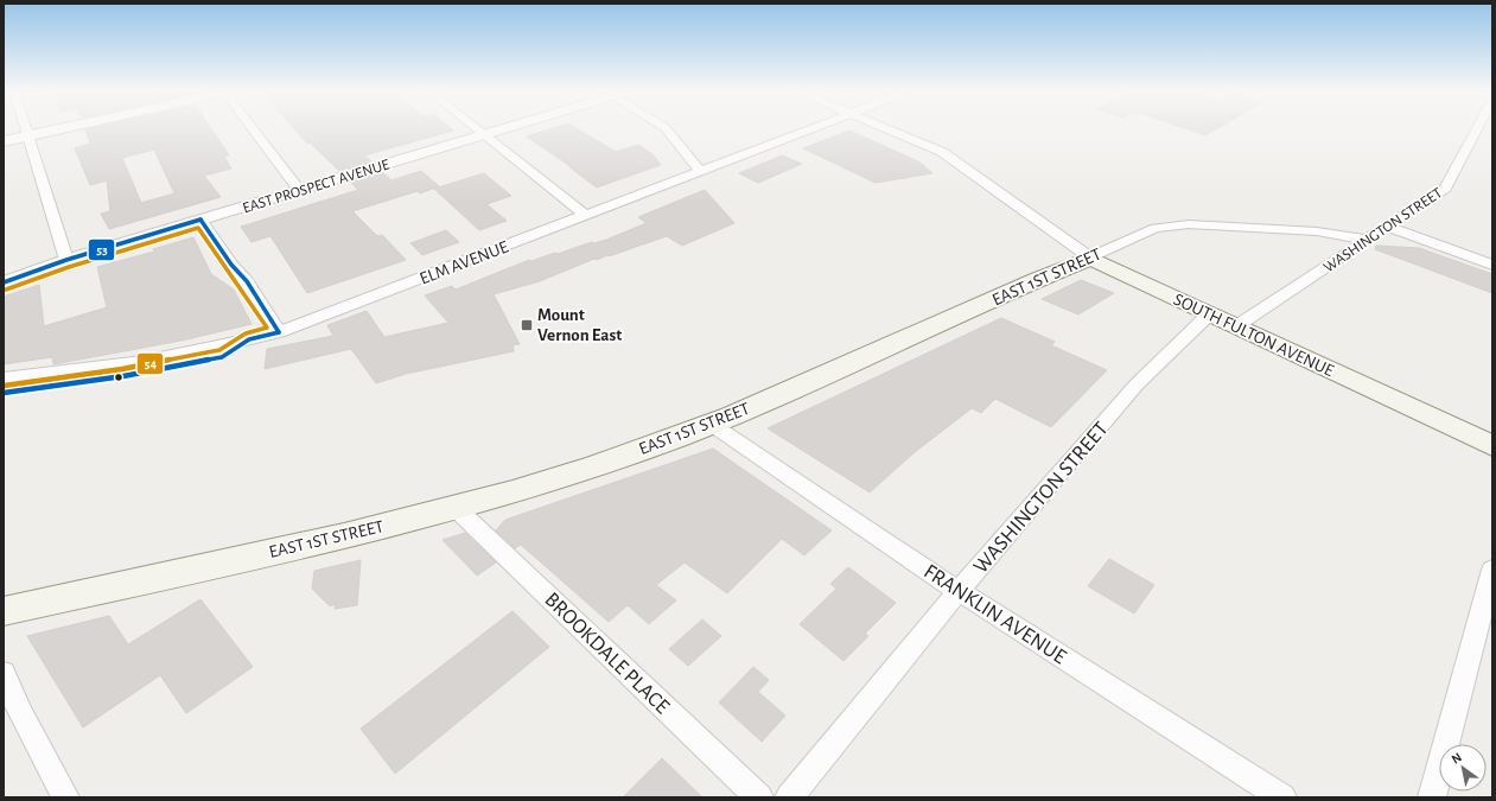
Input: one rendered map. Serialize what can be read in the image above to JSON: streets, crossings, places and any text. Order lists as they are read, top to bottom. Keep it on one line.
{"streets":{"main road":["EAST 1ST STREET","SOUTH FULTON AVENUE"],"street":["EAST PROSPECT AVENUE","WASHINGTON STREET","ELM AVENUE","FRANKLIN AVENUE","BROOKDALE PLACE"]},"crossings":[["WASHINGTON STREET","EAST 1ST STREET"],["WASHINGTON STREET","SOUTH FULTON AVENUE"],["WASHINGTON STREET","FRANKLIN AVENUE"],["EAST 1ST STREET","SOUTH FULTON AVENUE"],["EAST 1ST STREET","FRANKLIN AVENUE"],["EAST 1ST STREET","BROOKDALE PLACE"]],"places":{"transit":["Mount Vernon East"]},"lines":["transit line 53","transit line 54"],"north":"top left"}
